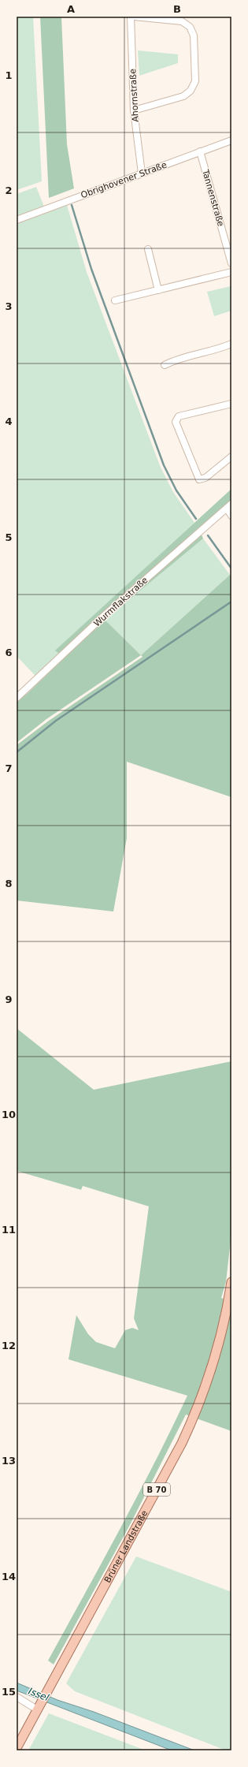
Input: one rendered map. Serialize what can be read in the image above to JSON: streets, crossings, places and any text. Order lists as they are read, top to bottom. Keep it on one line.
{"streets":{"main road":["B 70","Brüner Landstraße"],"street":["Ahornstraße","Obrighovener Straße","Tannenstraße","Wurmflakstraße"]},"crossings":[["Ahornstraße","Obrighovener Straße"],["Obrighovener Straße","Tannenstraße"]],"water":["Issel"],"grid":{"columns":["A","B"],"rows":["1","2","3","4","5","6","7","8","9","10","11","12","13","14","15"]}}
